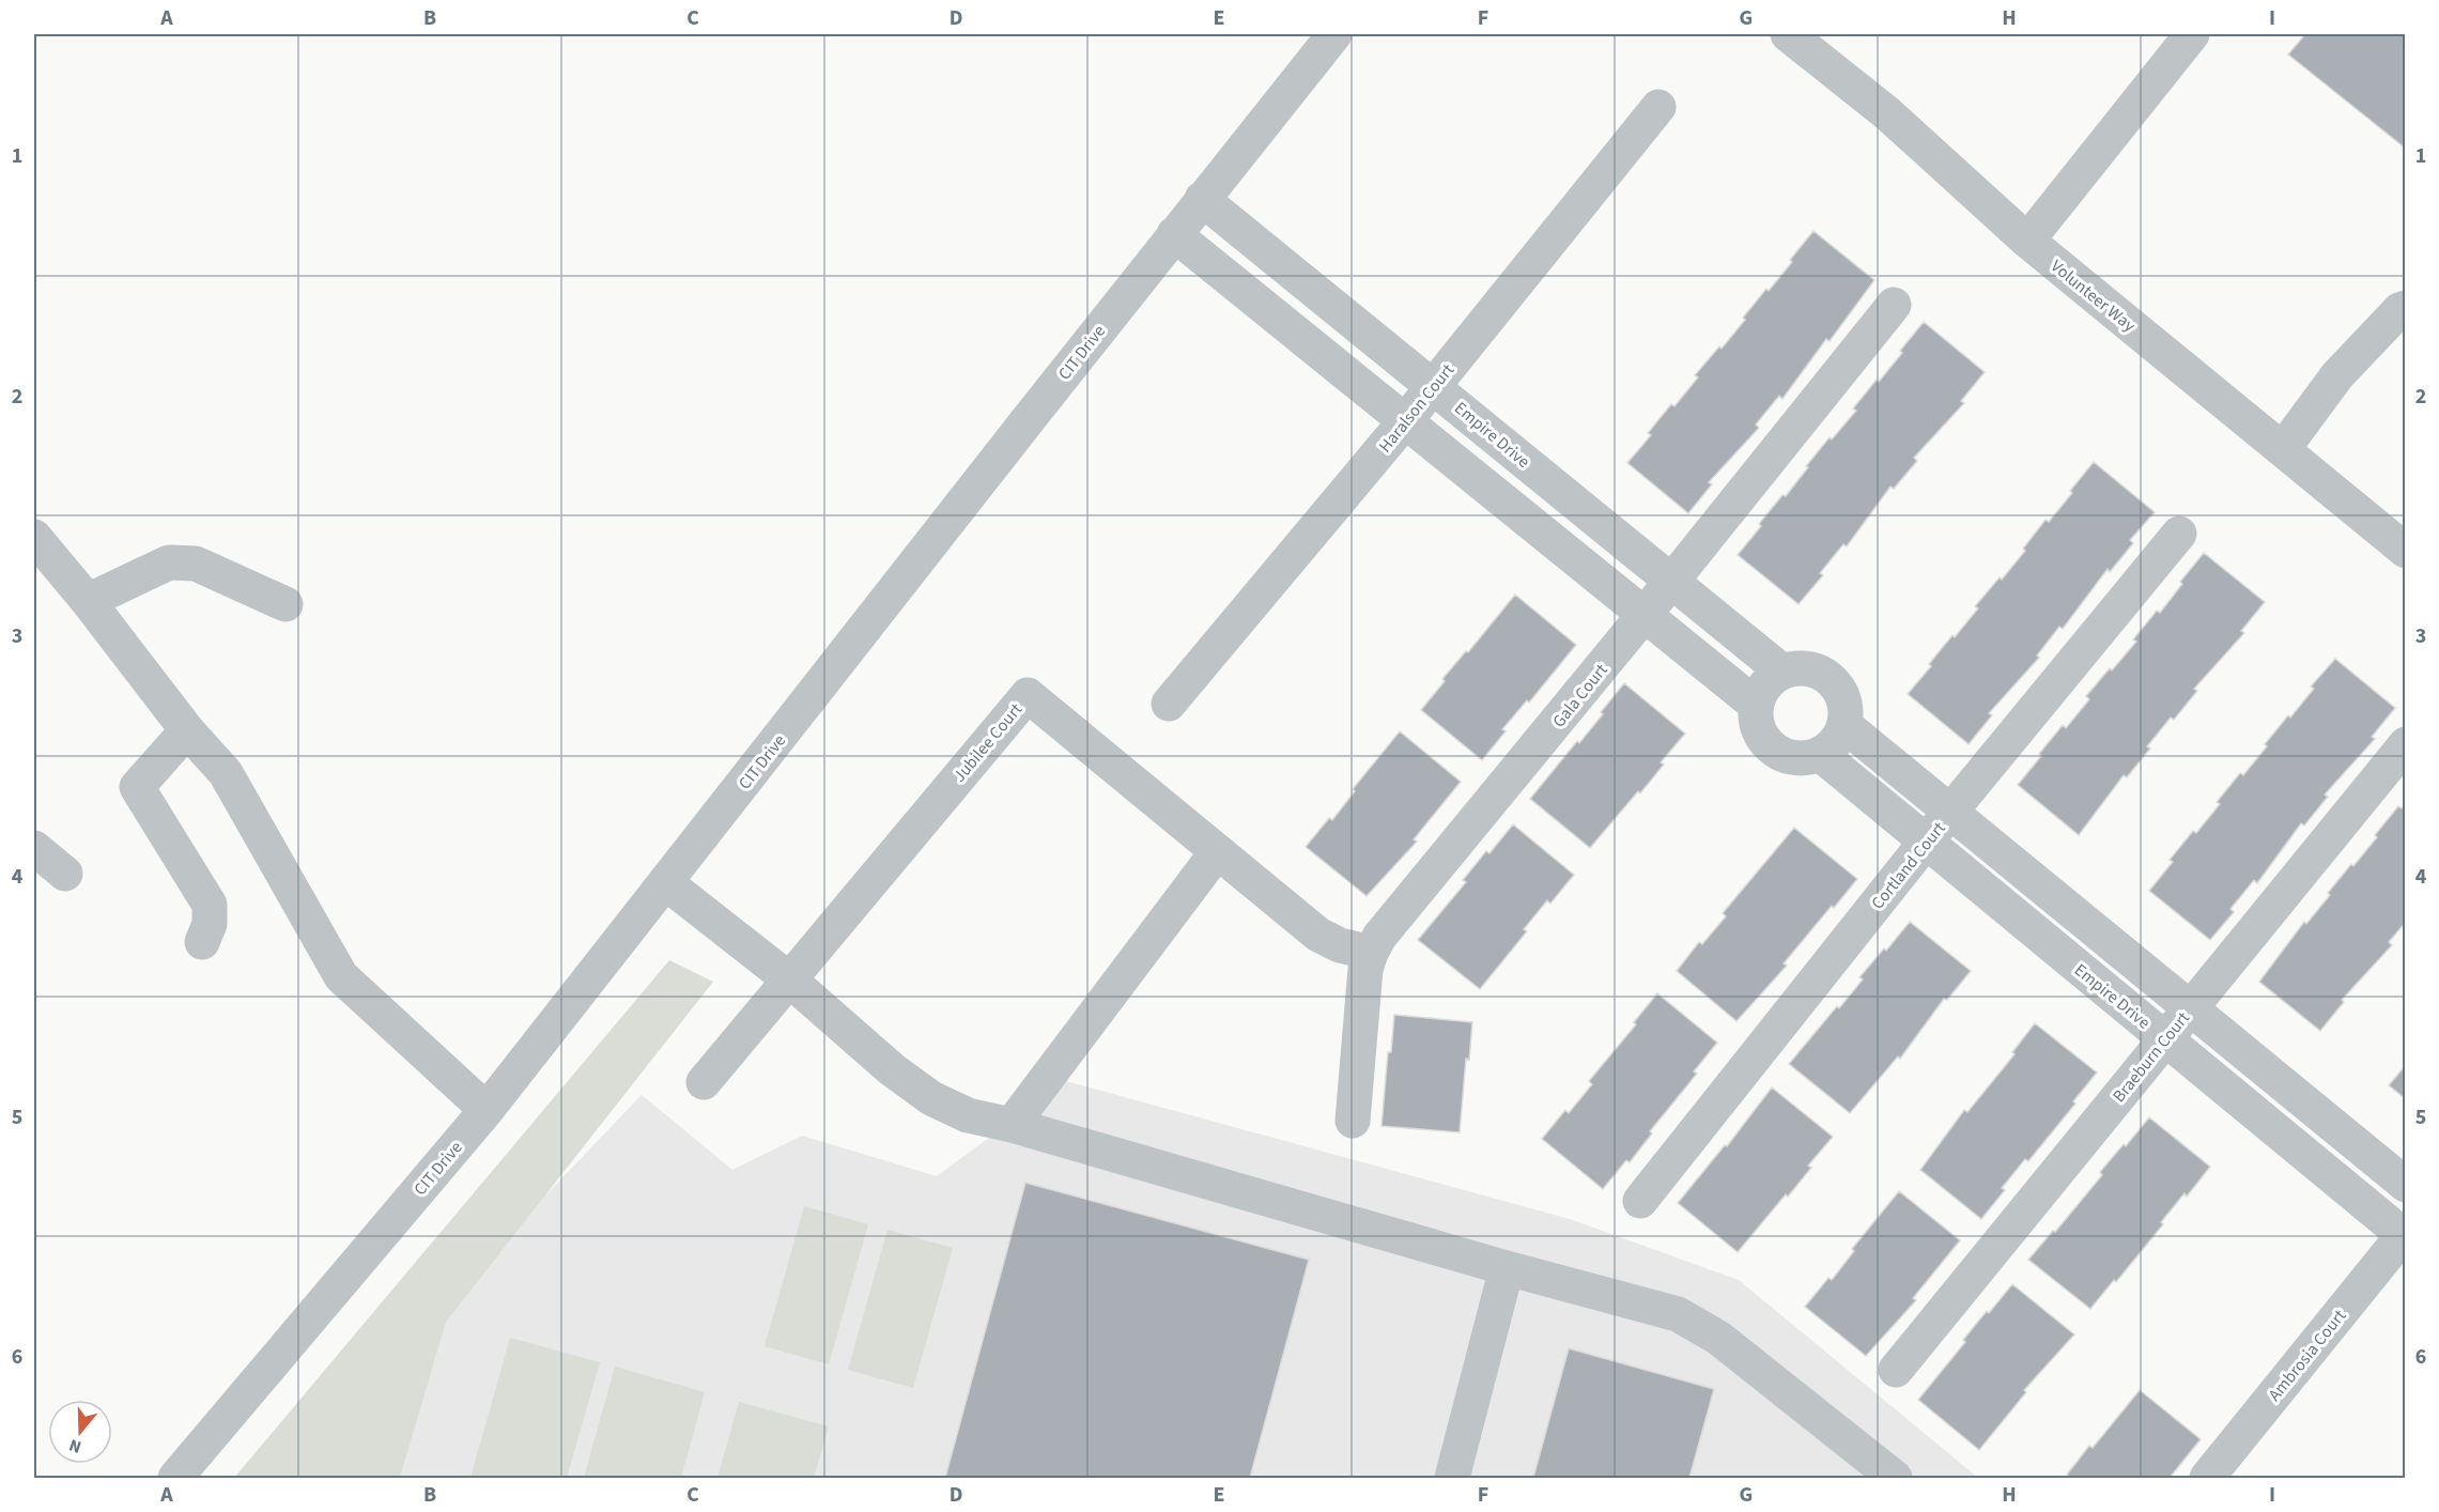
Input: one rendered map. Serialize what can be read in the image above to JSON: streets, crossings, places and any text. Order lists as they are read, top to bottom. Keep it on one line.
{"streets":{"street":["Volunteer Way","CIT Drive","Haralson Court","Empire Drive","Gala Court","Jubilee Court","Cortland Court","Braeburn Court","Ambrosia Court"]},"crossings":[["CIT Drive","Empire Drive"],["Haralson Court","Empire Drive"],["Empire Drive","Gala Court"],["Empire Drive","Cortland Court"],["Empire Drive","Braeburn Court"],["Empire Drive","Ambrosia Court"],["Gala Court","Jubilee Court"]],"north":"bottom","grid":{"columns":["A","B","C","D","E","F","G","H","I"],"rows":["1","2","3","4","5","6"]}}
